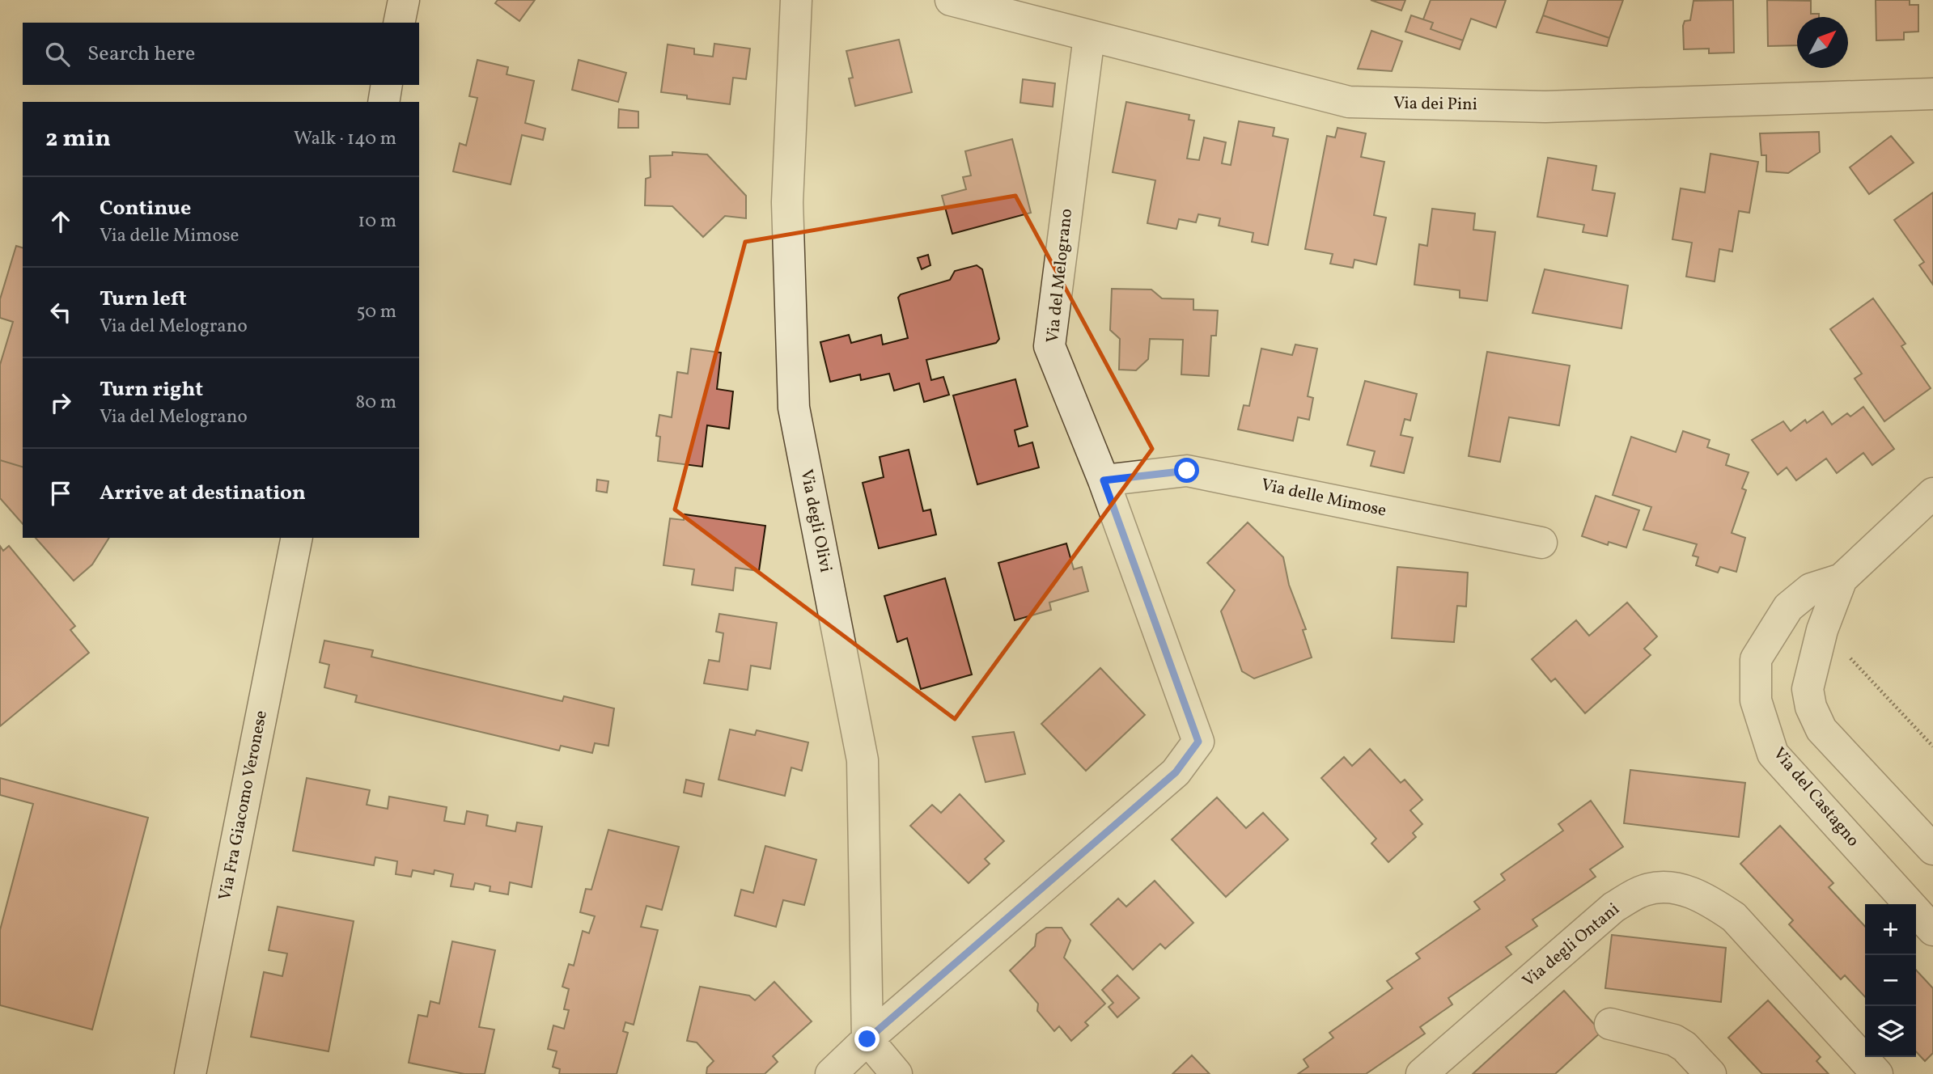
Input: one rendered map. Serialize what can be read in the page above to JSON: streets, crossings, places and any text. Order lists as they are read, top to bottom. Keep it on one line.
{"streets":{"street":["Via dei Pini","Via del Melograno","Via delle Mimose","Via degli Olivi","Via del Castagno","Via Fra Giacomo Veronese","Via degli Ontani"]},"crossings":[["Via dei Pini","Via del Melograno"],["Via del Melograno","Via delle Mimose"],["Via del Melograno","Via degli Olivi"]],"north":"top right","page":{"search":"Search here","heading":["2 min","Walk · 140 m"],"list":[["Continue","Via delle Mimose","10 m"],["Turn left","Via del Melograno","50 m"],["Turn right","Via del Melograno","80 m"],"Arrive at destination"],"map_buttons":["+","−"]}}
